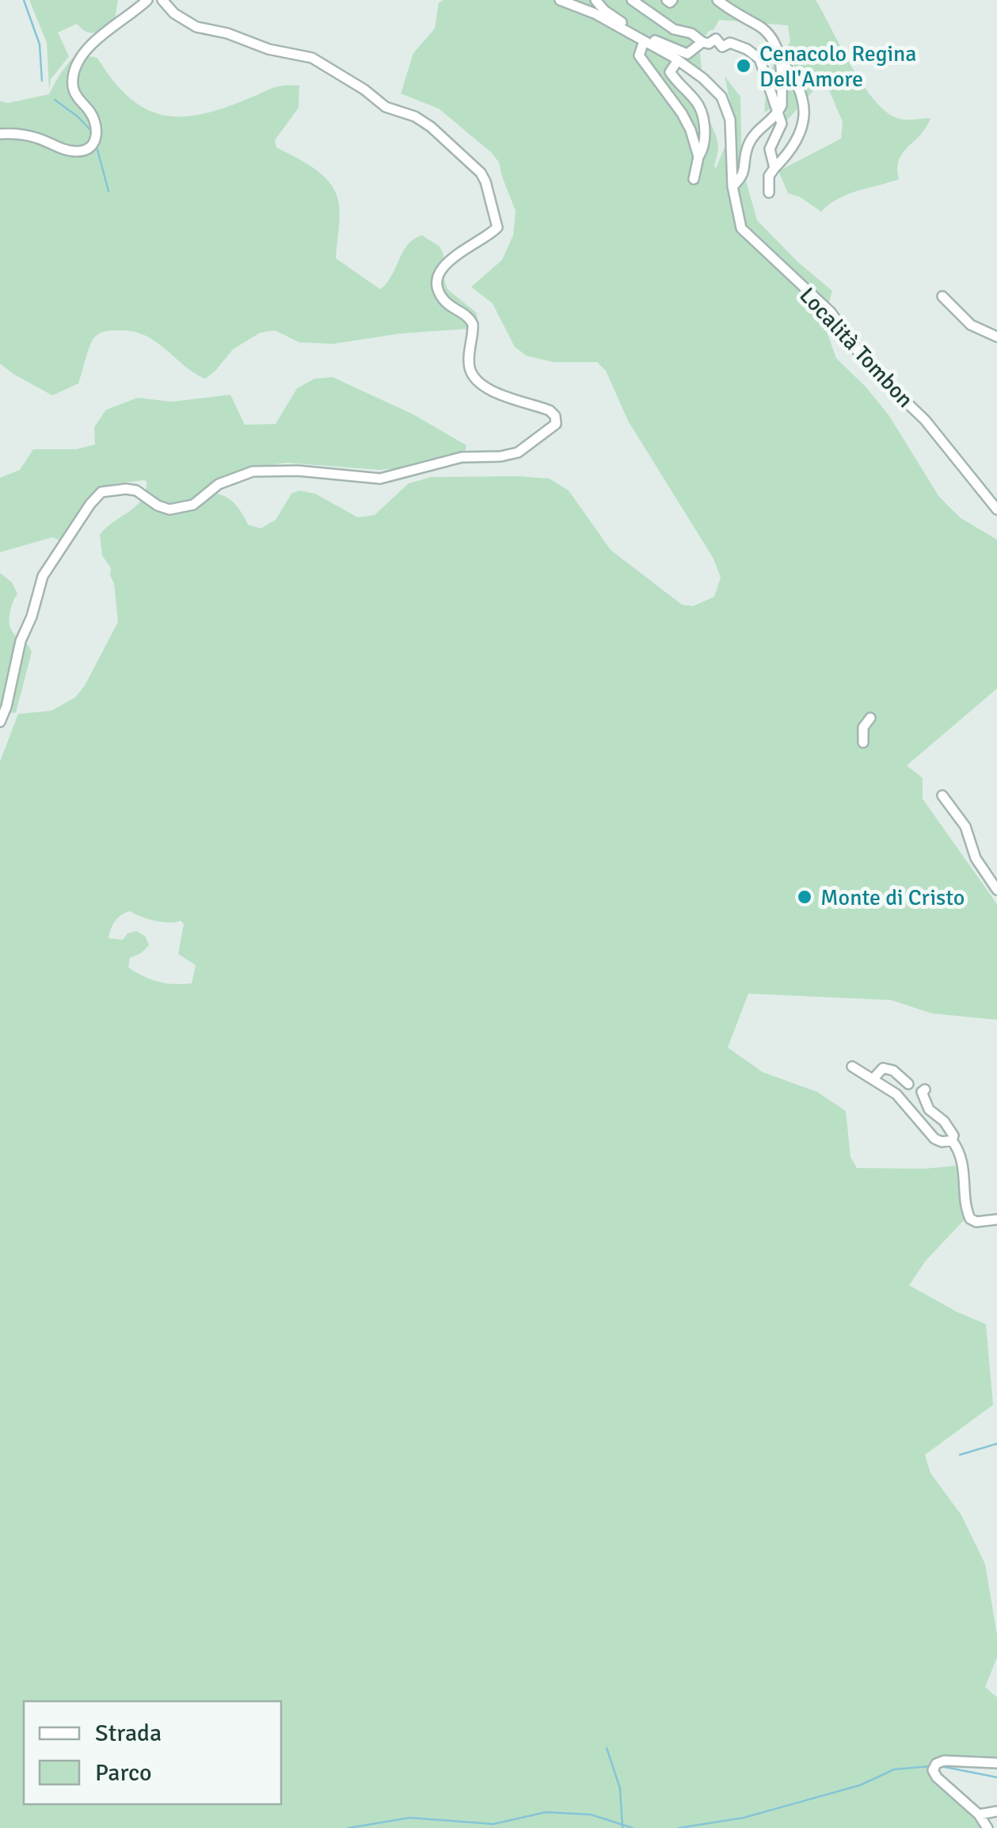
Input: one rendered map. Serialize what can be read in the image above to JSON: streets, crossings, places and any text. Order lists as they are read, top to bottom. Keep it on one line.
{"streets":{"street":["Località Tombon"]},"places":["Cenacolo Regina Dell'Amore","Monte di Cristo"],"legend":["Strada","Parco"]}
